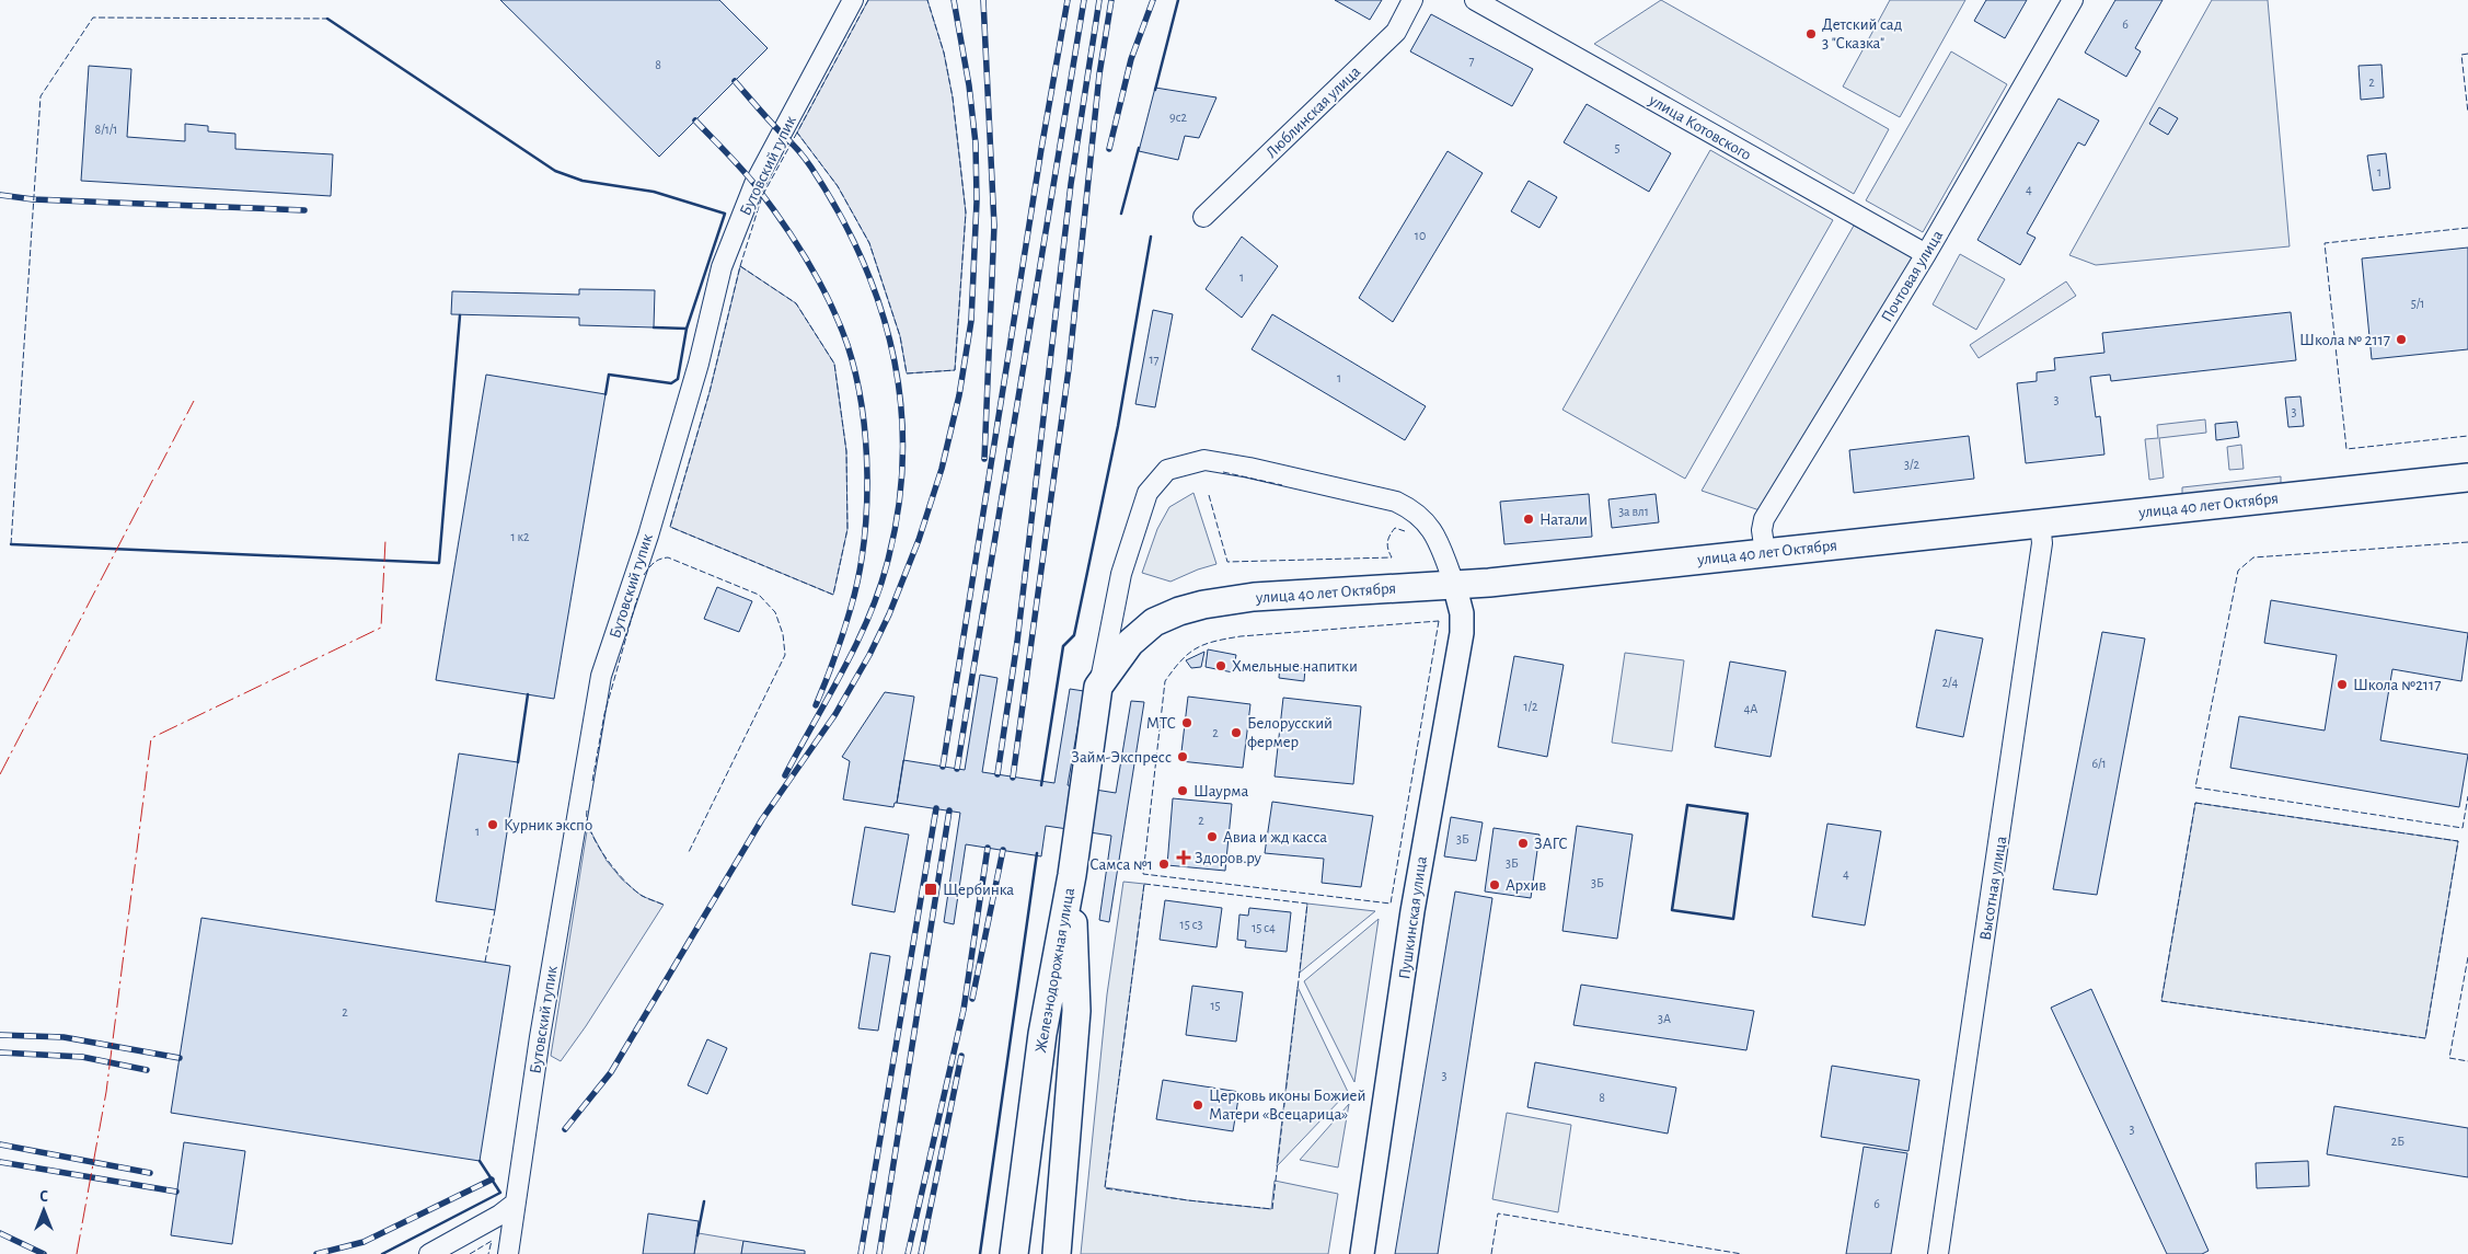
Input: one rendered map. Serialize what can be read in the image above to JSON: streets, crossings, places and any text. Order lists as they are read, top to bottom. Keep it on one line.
{"streets":{"main road":["улица 40 лет Октября","Железнодорожная улица"],"street":["Люблинская улица","улица Котовского","Бутовский тупик","Почтовая улица","Высотная улица","Пушкинская улица"]},"crossings":[["улица Котовского","Почтовая улица"],["Почтовая улица","улица 40 лет Октября"],["улица 40 лет Октября","Высотная улица"],["улица 40 лет Октября","Пушкинская улица"],["улица 40 лет Октября","Железнодорожная улица"]],"places":{"other":["Детский сад 3 \"Сказка\"","Школа № 2117","Натали","Хмельные напитки","Школа №2117","МТС","Белорусский фермер","Займ-Экспресс","Шаурма","Курник экспо","Авиа и жд касса","ЗАГС","Самса №1","Архив","Церковь иконы Божией Матери «Всецарица»"],"health":["Здоров.ру"],"transit":["Щербинка"]},"house_numbers":["6","7","8","2","9с2","8/1/1","5","1","4","10","1","5/1","17","1","3","3","3/2","3а вл1","1 к2","2/4","1/2","4А","2","6/1","2","1","3Б","3Б","4","3Б","15 с3","15 с4","15","2","3А","3","8","3","2Б","6"],"north":"top"}
